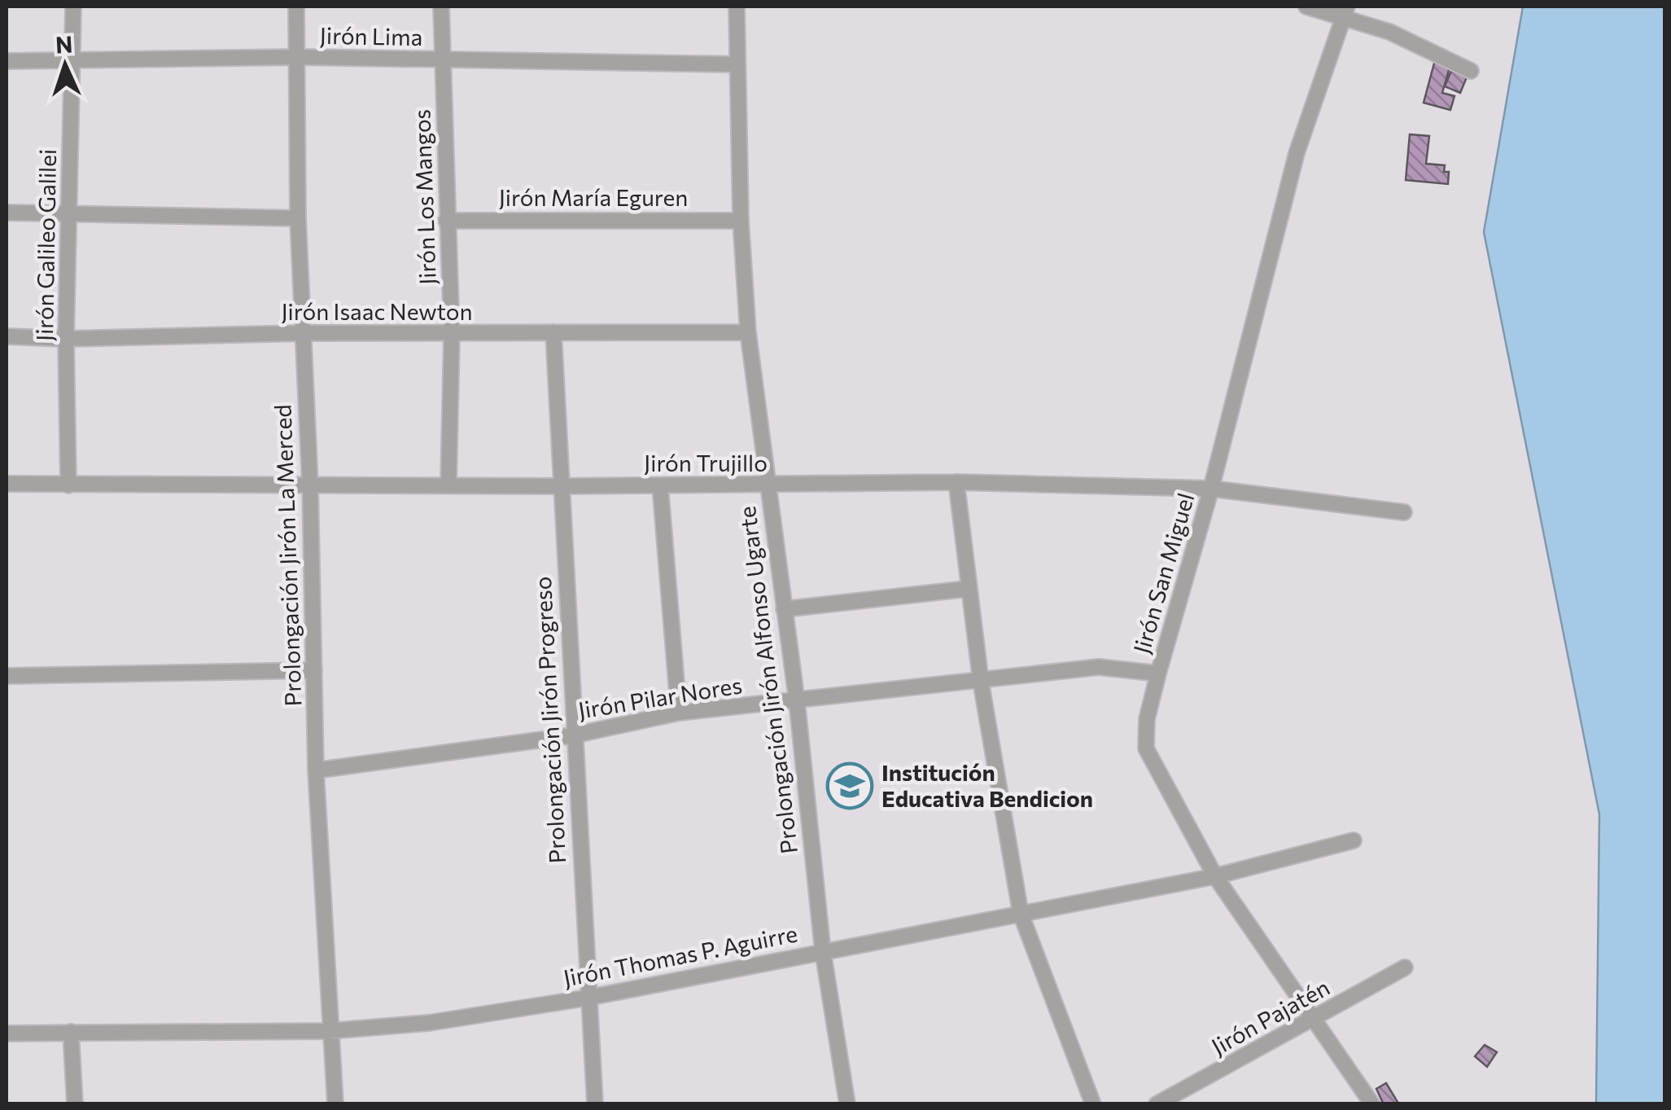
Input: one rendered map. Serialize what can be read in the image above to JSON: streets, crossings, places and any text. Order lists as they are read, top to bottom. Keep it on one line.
{"streets":{"street":["Jirón Lima","Jirón Los Mangos","Jirón María Eguren","Jirón Galileo Galilei","Jirón Isaac Newton","Jirón Trujillo","Prolongación Jirón La Merced","Jirón San Miguel","Prolongación Jirón Alfonso Ugarte","Jirón Pilar Nores","Prolongación Jirón Progreso","Jirón Thomas P. Aguirre","Jirón Pajatén"]},"crossings":[["Jirón Lima","Jirón Los Mangos"],["Jirón Lima","Jirón Galileo Galilei"],["Jirón Lima","Prolongación Jirón La Merced"],["Jirón Lima","Prolongación Jirón Alfonso Ugarte"],["Jirón Los Mangos","Jirón María Eguren"],["Jirón Los Mangos","Jirón Isaac Newton"],["Jirón Los Mangos","Jirón Trujillo"],["Jirón María Eguren","Prolongación Jirón Alfonso Ugarte"],["Jirón Galileo Galilei","Jirón Isaac Newton"],["Jirón Galileo Galilei","Jirón Trujillo"],["Jirón Isaac Newton","Prolongación Jirón La Merced"],["Jirón Isaac Newton","Prolongación Jirón Alfonso Ugarte"],["Jirón Isaac Newton","Prolongación Jirón Progreso"],["Jirón Trujillo","Prolongación Jirón La Merced"],["Jirón Trujillo","Jirón San Miguel"],["Jirón Trujillo","Prolongación Jirón Alfonso Ugarte"],["Jirón Trujillo","Prolongación Jirón Progreso"],["Prolongación Jirón La Merced","Jirón Pilar Nores"],["Prolongación Jirón La Merced","Jirón Thomas P. Aguirre"],["Jirón San Miguel","Jirón Pilar Nores"],["Jirón San Miguel","Jirón Thomas P. Aguirre"],["Jirón San Miguel","Jirón Pajatén"],["Prolongación Jirón Alfonso Ugarte","Jirón Pilar Nores"],["Prolongación Jirón Alfonso Ugarte","Jirón Thomas P. Aguirre"],["Jirón Pilar Nores","Prolongación Jirón Progreso"],["Prolongación Jirón Progreso","Jirón Thomas P. Aguirre"]],"places":{"school or university":["Institución Educativa Bendicion"]},"north":"top"}
